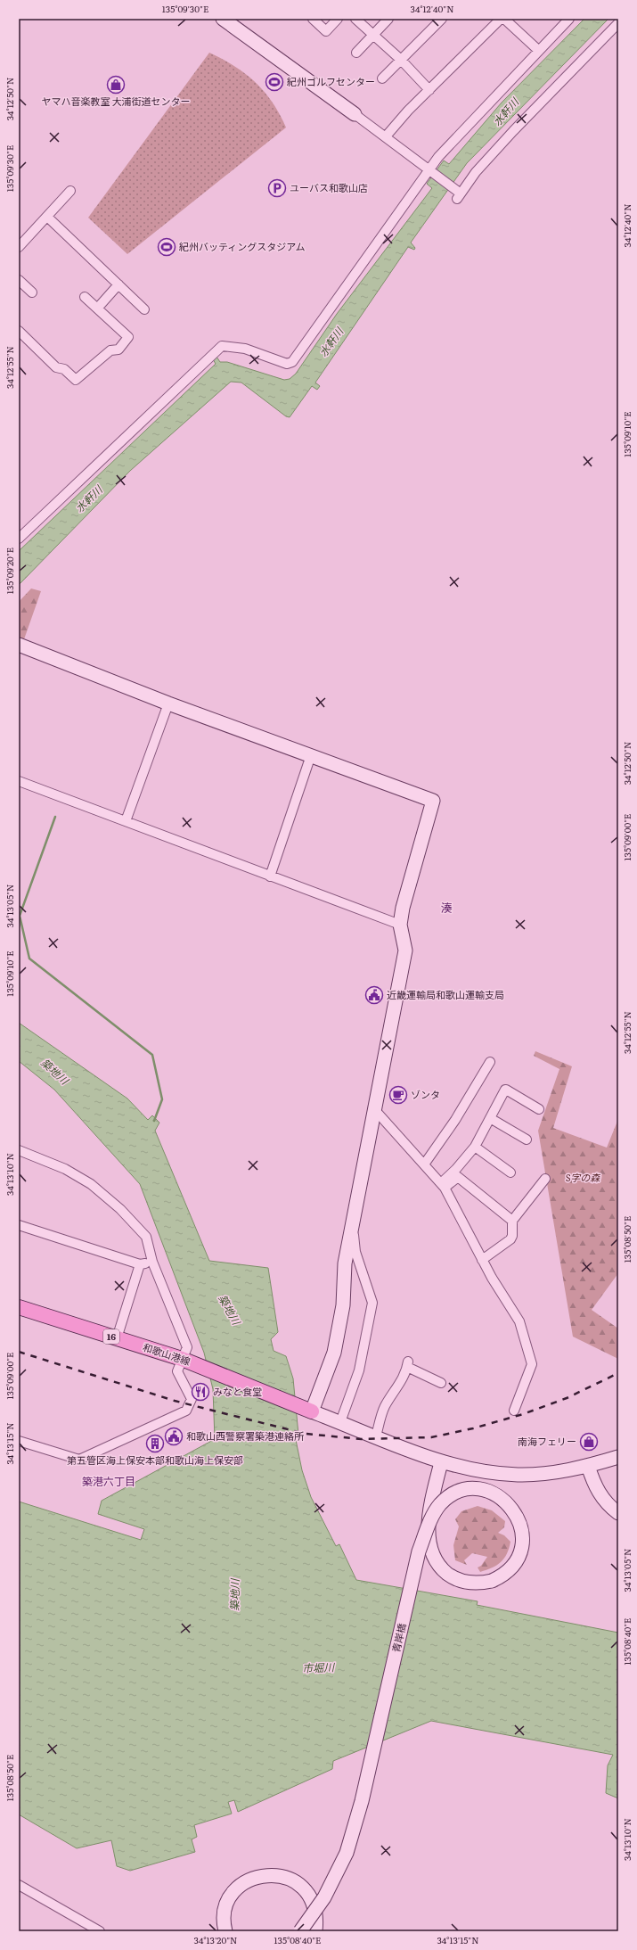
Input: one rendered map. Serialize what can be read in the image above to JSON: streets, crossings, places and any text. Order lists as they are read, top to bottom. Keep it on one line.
{"streets":{"main road":["16","和歌山港線"],"street":["青岸橋"]},"districts":["湊","築港六丁目"],"water":["水軒川","築地川","市堀川"],"parks":["S字の森"],"places":{"sports":["紀州ゴルフセンター","紀州バッティングスタジアム"],"shop":["ヤマハ音楽教室 大浦街道センター","南海フェリー"],"parking":["ユーバス和歌山店"],"public building":["近畿運輸局和歌山運輸支局","和歌山西警察署築港連絡所"],"cafe":["ゾンタ"],"restaurant":["みなと食堂"],"building":["第五管区海上保安本部和歌山海上保安部"]},"coordinates":["135°09'30\"E","34°12'40\"N","34°12'50\"N","34°12'55\"N","135°09'10\"E","135°09'20\"E","135°09'00\"E","34°13'05\"N","34°13'10\"N","135°08'50\"E","34°13'15\"N","135°08'40\"E","34°13'20\"N"]}
